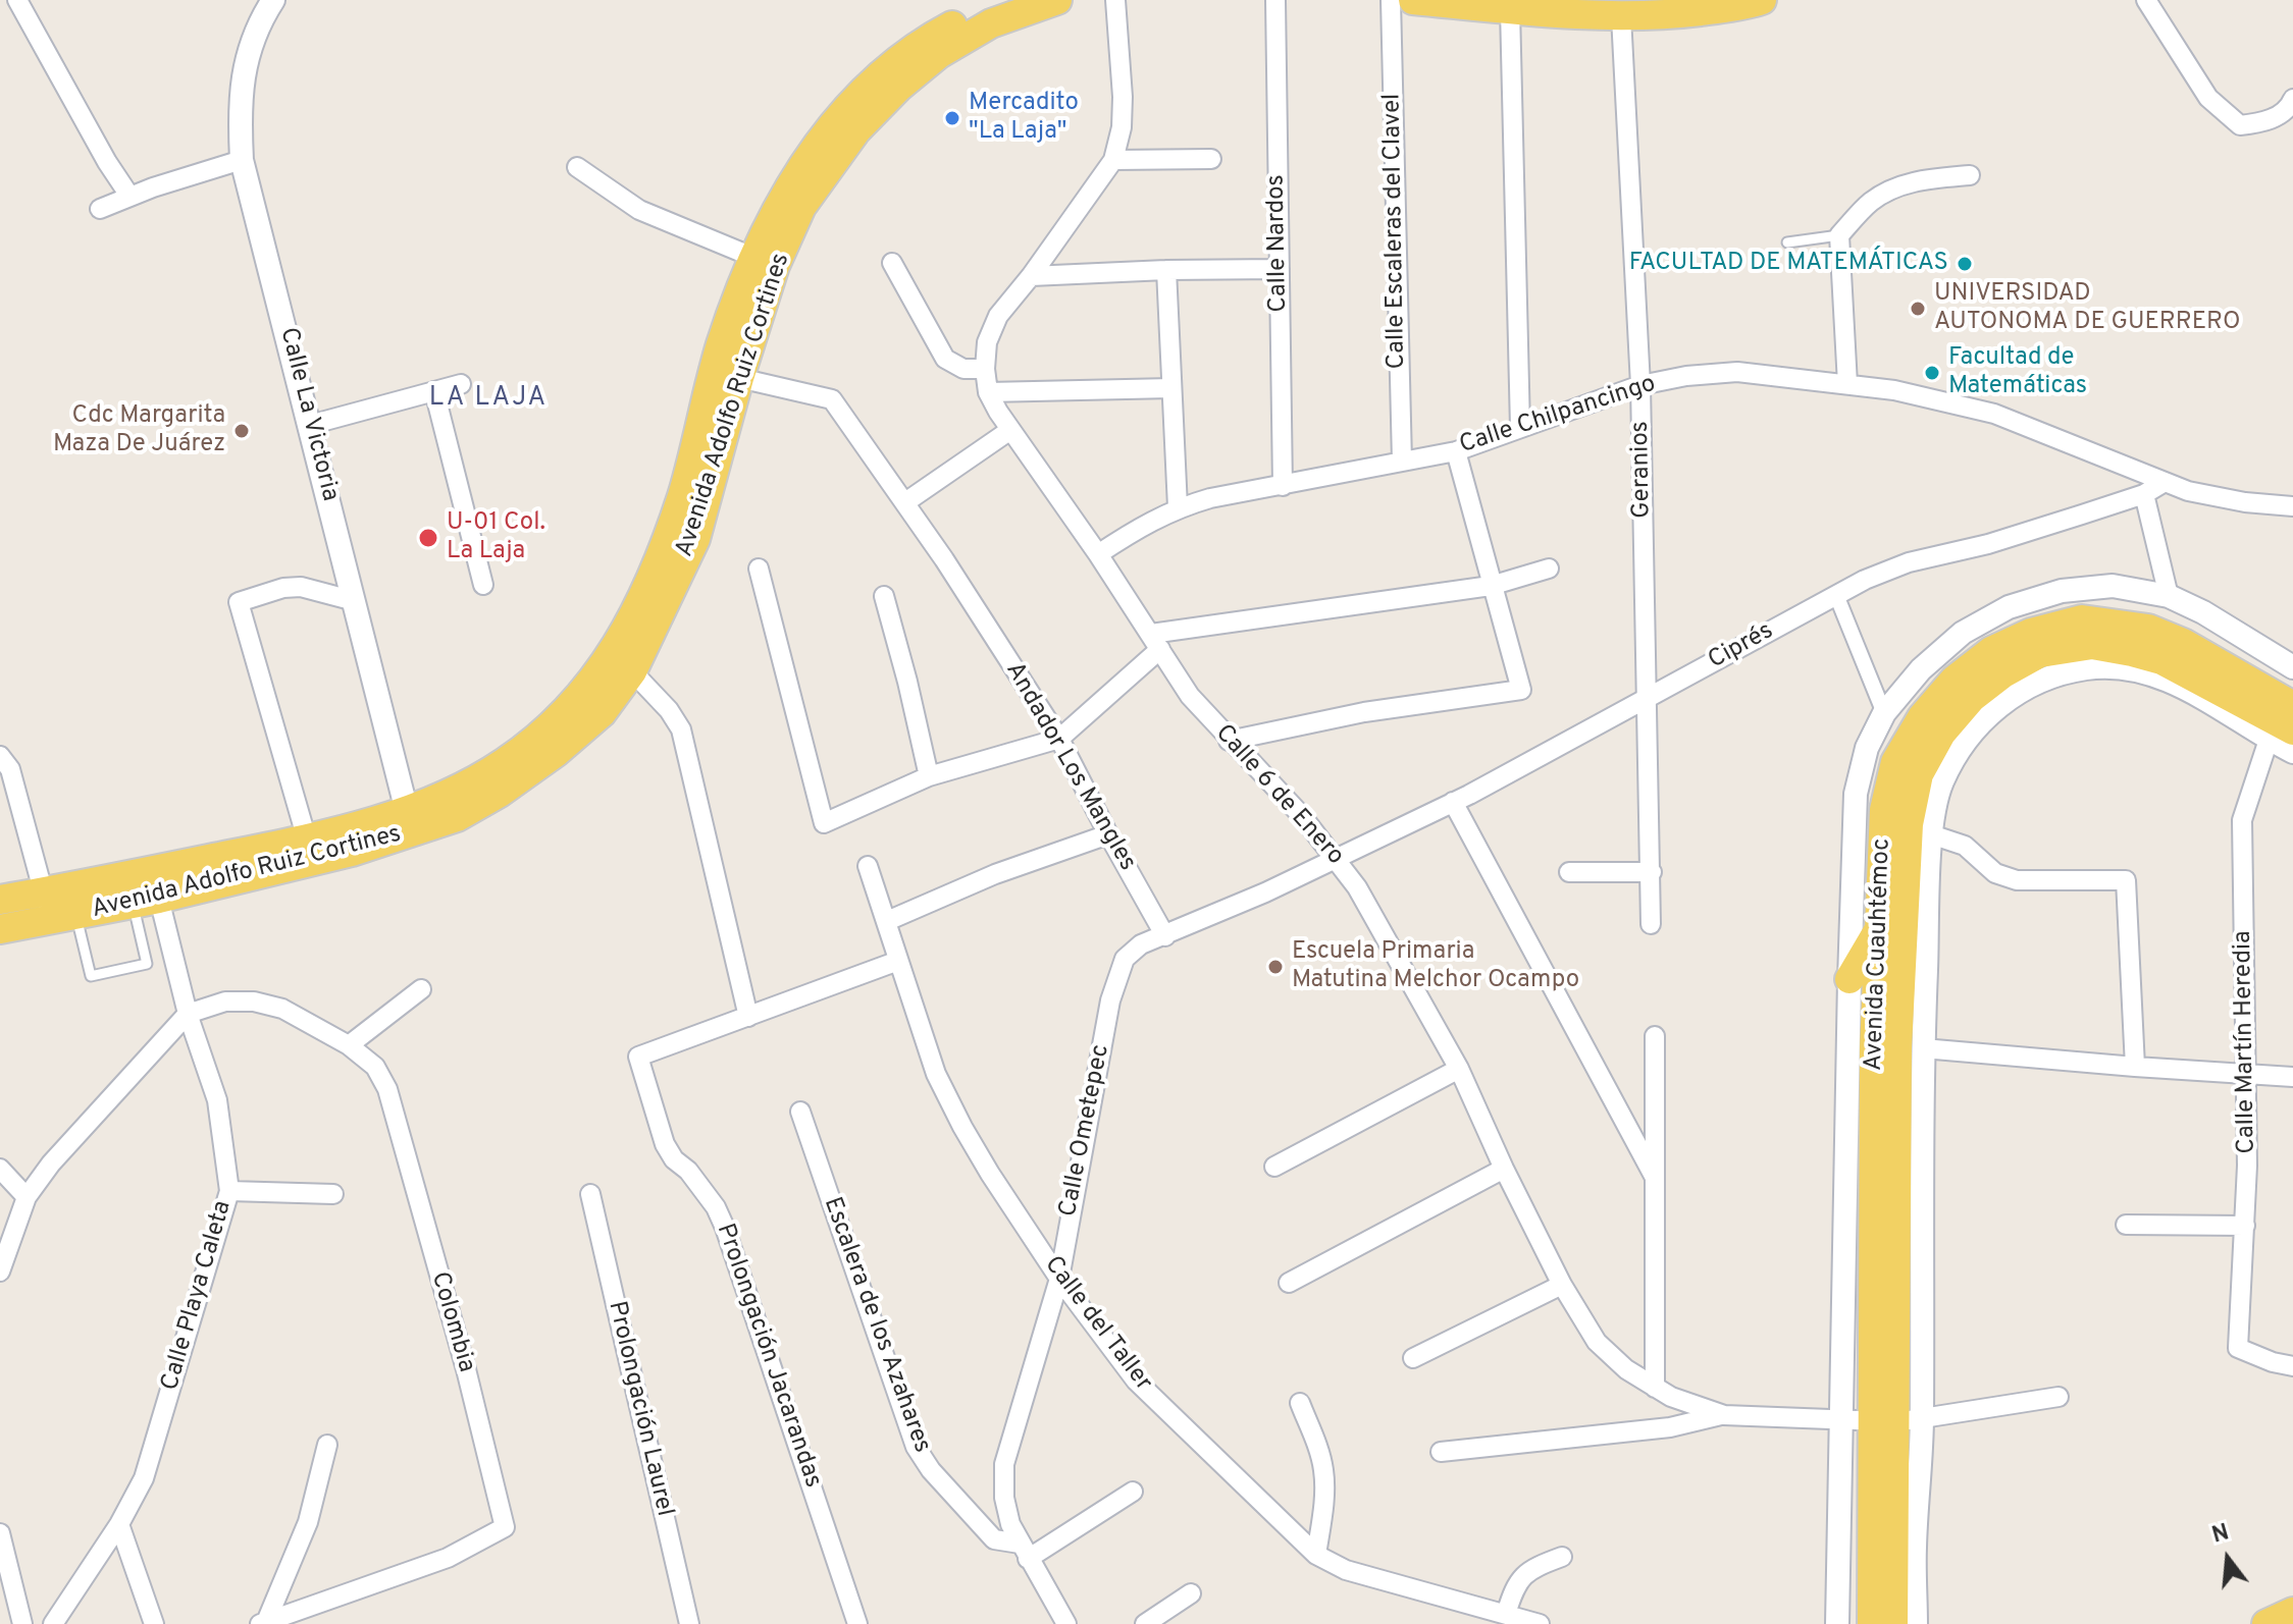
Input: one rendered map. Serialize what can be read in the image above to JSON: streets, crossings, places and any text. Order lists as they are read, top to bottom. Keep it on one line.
{"streets":{"main road":["Avenida Adolfo Ruiz Cortines","Avenida Cuauhtémoc"],"street":["Calle Escaleras del Clavel","Calle Nardos","Calle La Victoria","Calle Chilpancingo","Geranios","Ciprés","Andador Los Mangles","Calle 6 de Enero","Calle Martín Heredia","Calle Ometepec","Calle Playa Caleta","Colombia","Calle del Taller","Escalera de los Azahares","Prolongación Jacarandas","Prolongación Laurel"]},"crossings":[["Calle Escaleras del Clavel","Calle Chilpancingo"],["Calle Nardos","Calle Chilpancingo"],["Avenida Adolfo Ruiz Cortines","Calle La Victoria"],["Avenida Adolfo Ruiz Cortines","Andador Los Mangles"],["Avenida Adolfo Ruiz Cortines","Calle Playa Caleta"],["Calle Chilpancingo","Geranios"],["Calle Chilpancingo","Ciprés"],["Calle Chilpancingo","Calle 6 de Enero"],["Geranios","Ciprés"],["Ciprés","Andador Los Mangles"],["Ciprés","Calle 6 de Enero"],["Ciprés","Calle Ometepec"],["Calle 6 de Enero","Avenida Cuauhtémoc"],["Avenida Cuauhtémoc","Calle Martín Heredia"],["Calle Ometepec","Calle del Taller"],["Calle Ometepec","Escalera de los Azahares"],["Calle Playa Caleta","Colombia"]],"districts":["LA LAJA"],"places":["Mercadito \"La Laja\"","FACULTAD DE MATEMÁTICAS","UNIVERSIDAD AUTONOMA DE GUERRERO","Facultad de Matemáticas","Cdc Margarita Maza De Juárez","U-01 Col. La Laja","Escuela Primaria Matutina Melchor Ocampo"],"north":"top"}
